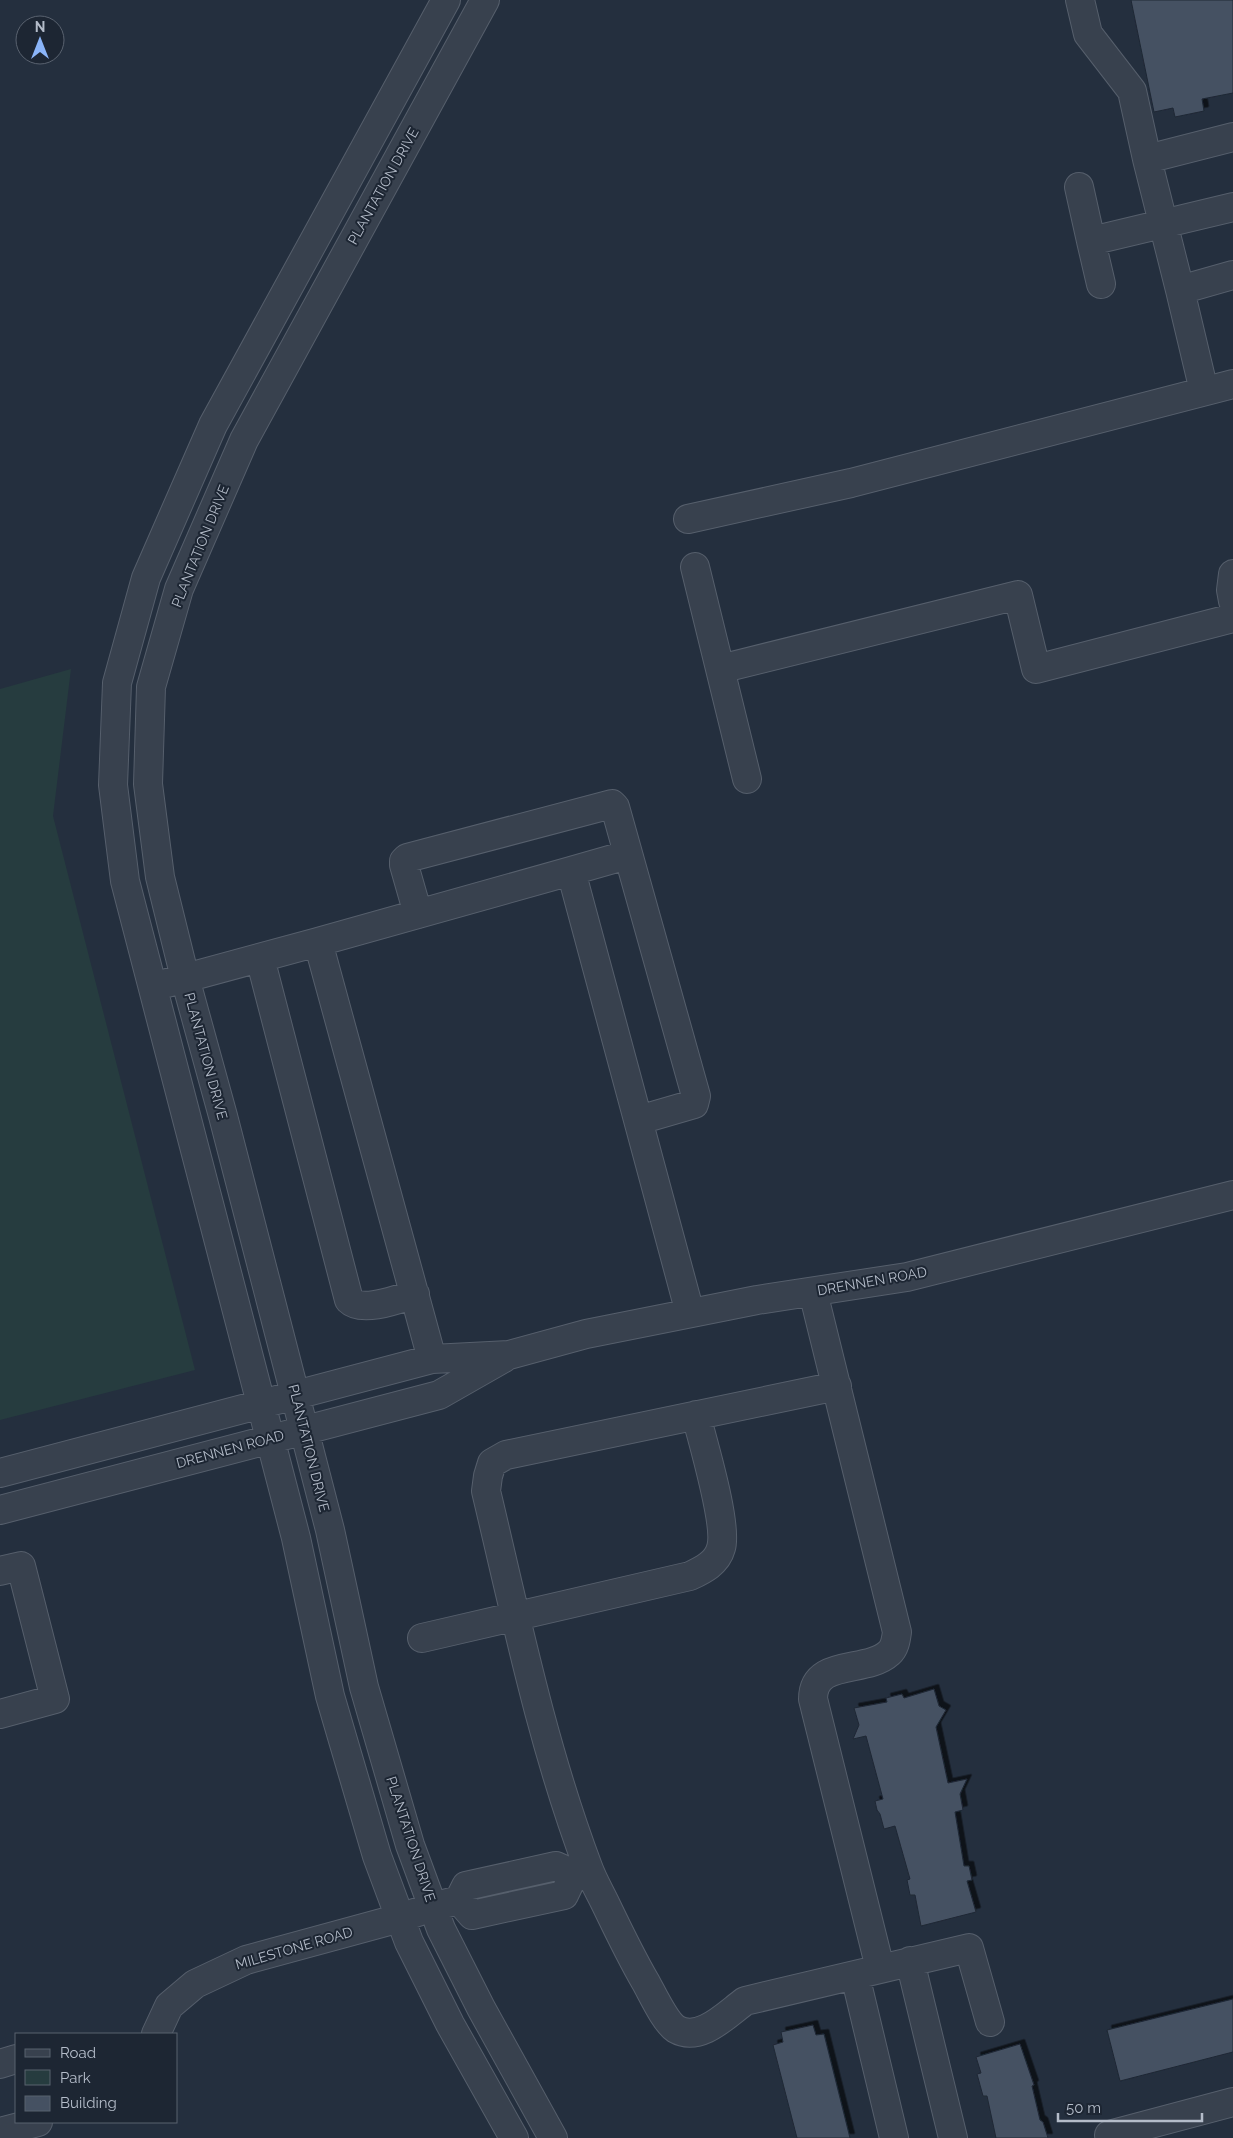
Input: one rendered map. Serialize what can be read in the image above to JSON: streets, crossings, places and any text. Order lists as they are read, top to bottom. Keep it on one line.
{"streets":{"street":["PLANTATION DRIVE","DRENNEN ROAD","MILESTONE ROAD"]},"crossings":[["PLANTATION DRIVE","DRENNEN ROAD"],["PLANTATION DRIVE","MILESTONE ROAD"]],"legend":["Road","Park","Building"],"scale_bar":"50 m","north":"top"}
